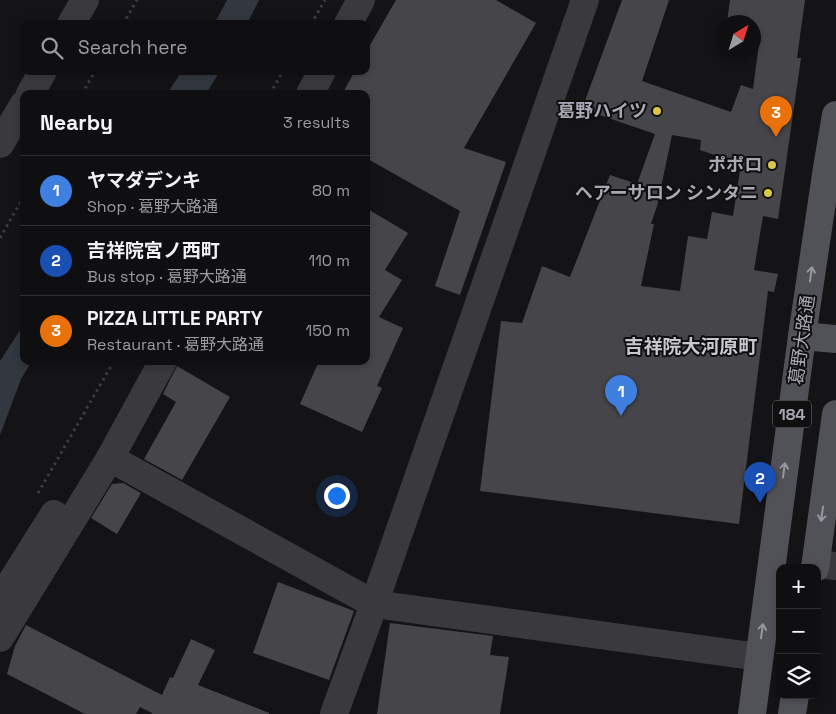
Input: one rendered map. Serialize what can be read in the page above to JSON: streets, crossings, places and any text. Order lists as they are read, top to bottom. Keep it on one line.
{"streets":{"main road":["葛野大路通","184"]},"one_way":["葛野大路通"],"districts":["吉祥院大河原町"],"places":["葛野ハイツ","ポポロ","ヘアーサロン シンタニ"],"north":"top right","page":{"search":"Search here","heading":["Nearby","3 results"],"pins":["3","1","2"],"list":[{"mark":"1","name":"ヤマダデンキ","note":"Shop · 葛野大路通","value":"80 m"},{"mark":"2","name":"吉祥院宮ノ西町","note":"Bus stop · 葛野大路通","value":"110 m"},{"mark":"3","name":"PIZZA LITTLE PARTY","note":"Restaurant · 葛野大路通","value":"150 m"}],"map_buttons":["+","−"]}}
